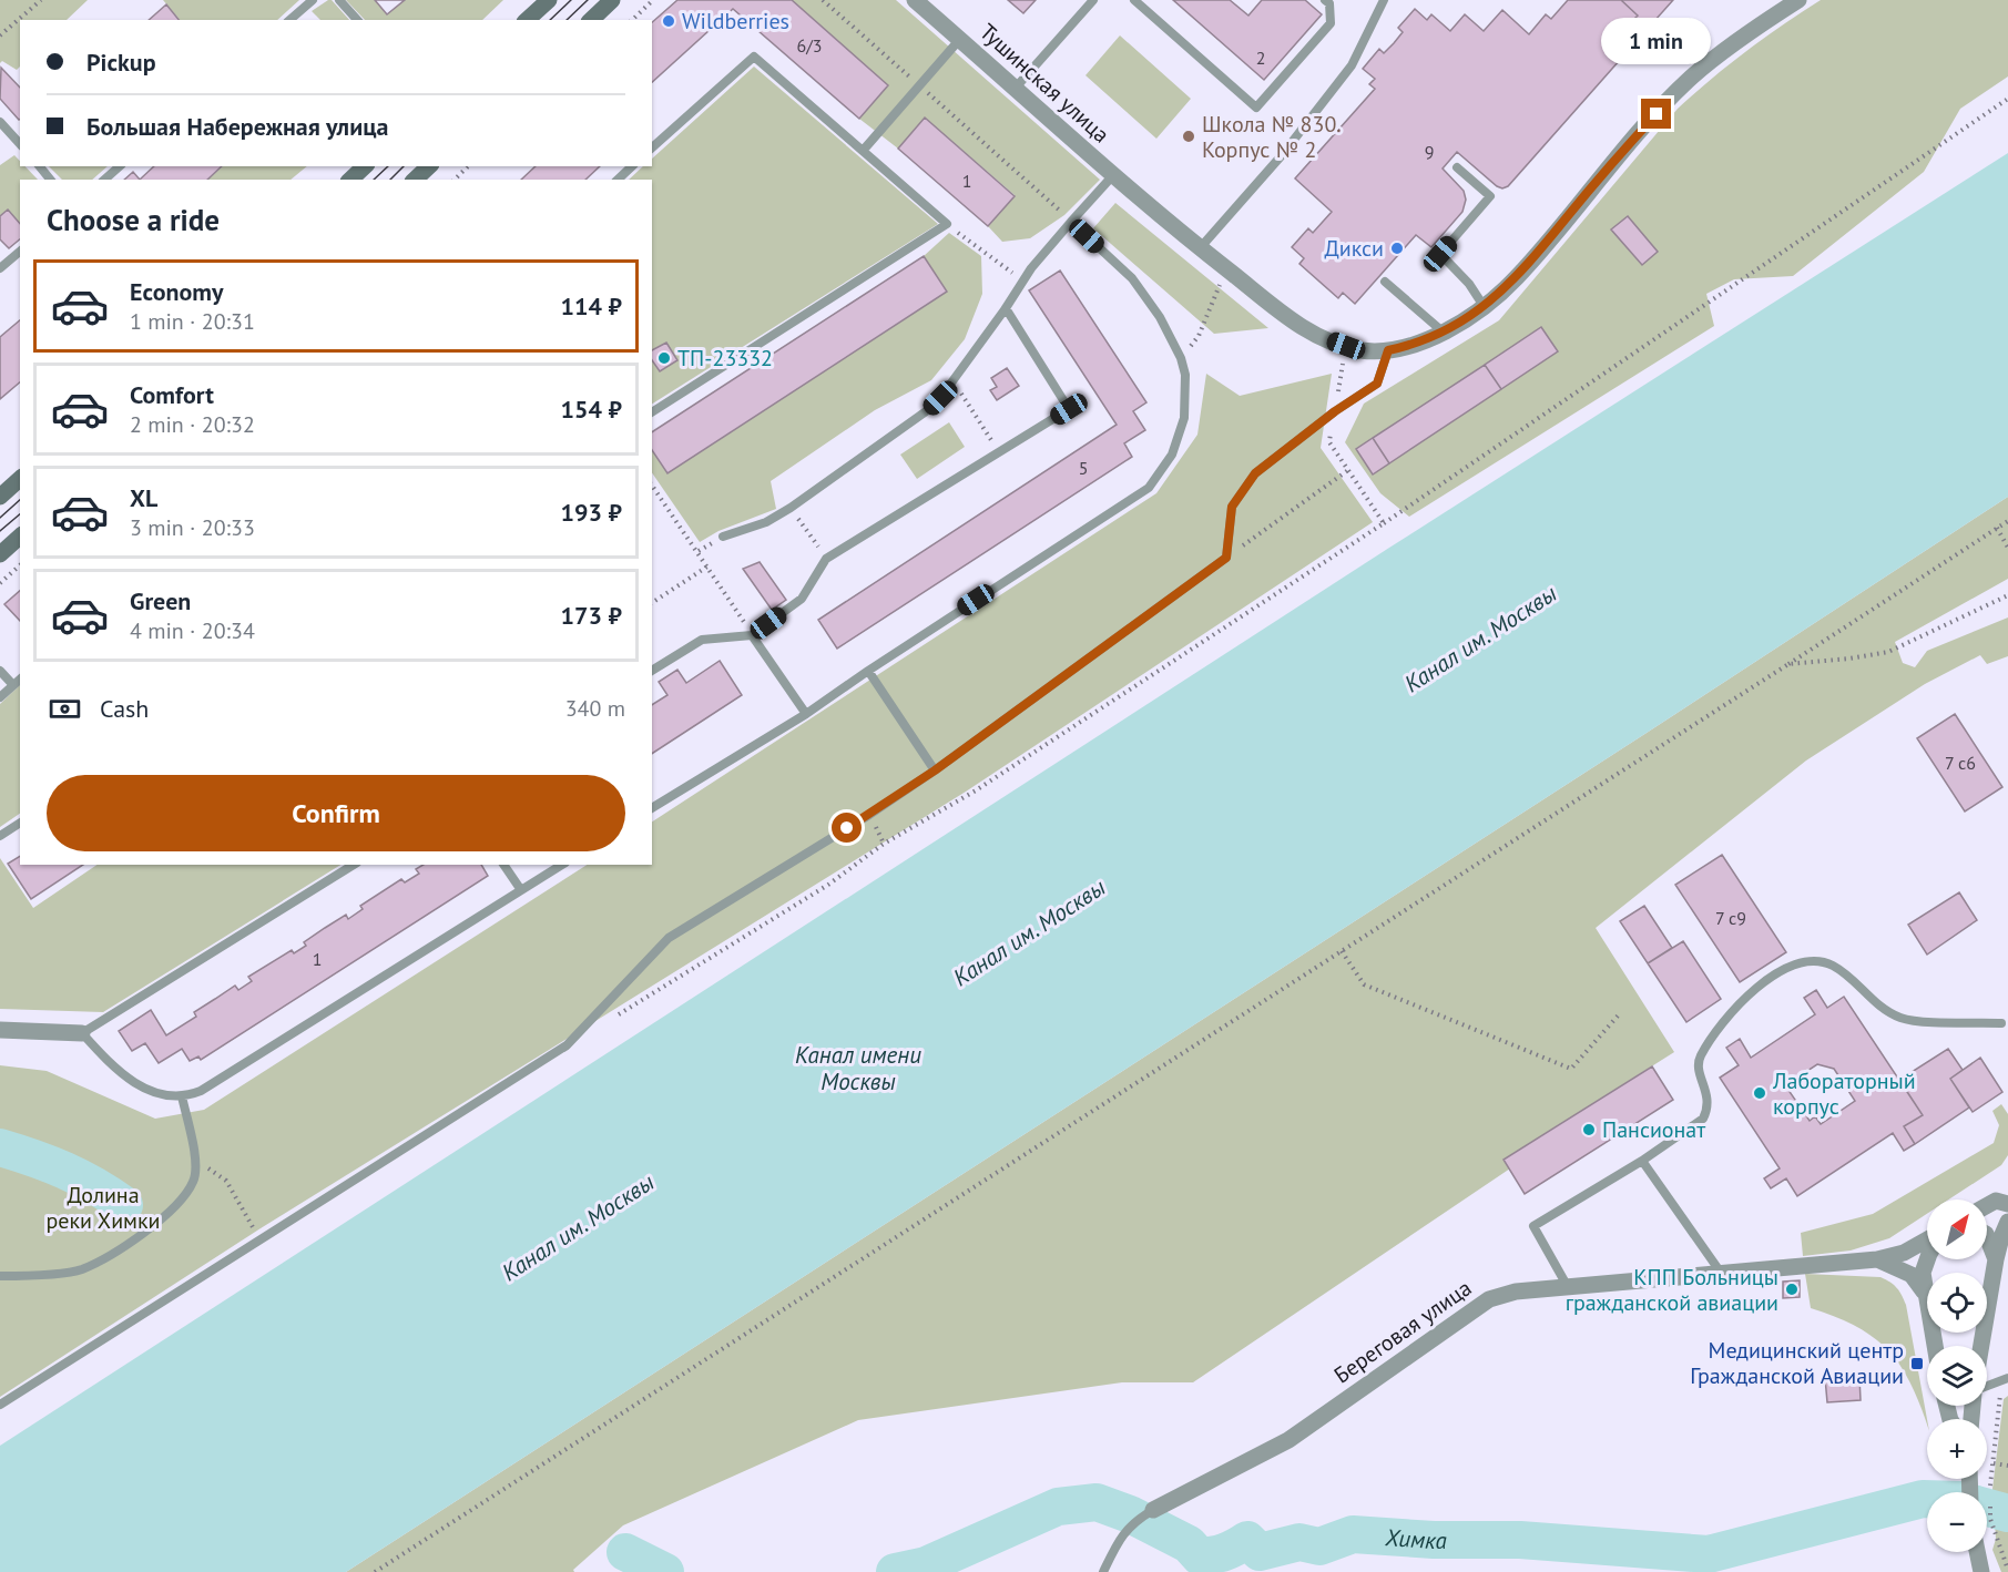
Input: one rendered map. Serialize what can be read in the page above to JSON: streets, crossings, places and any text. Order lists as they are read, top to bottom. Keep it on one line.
{"streets":{"street":["Тушинская улица","Береговая улица"]},"water":["Канал им. Москвы","Канал имени Москвы","Химка"],"parks":["Долина реки Химки"],"places":{"other":["Wildberries","Школа № 830. Корпус № 2","Дикси","ТП-23332","Лабораторный корпус","Пансионат","КПП Больницы гражданской авиации"],"transit":["Медицинский центр Гражданской Авиации"]},"house_numbers":["6/3","2","9","1","5","7 с6","7 с9","1"],"north":"top right","page":{"bubble":"1 min","banner":["Pickup","Большая Набережная улица"],"heading":"Choose a ride","list":[{"name":"Economy","note":"1 min · 20:31","value":"114 ₽"},{"name":"Comfort","note":"2 min · 20:32","value":"154 ₽"},{"name":"XL","note":"3 min · 20:33","value":"193 ₽"},{"name":"Green","note":"4 min · 20:34","value":"173 ₽"}],"pay":["Cash","340 m"],"buttons":"Confirm","map_buttons":["+","−"]}}
